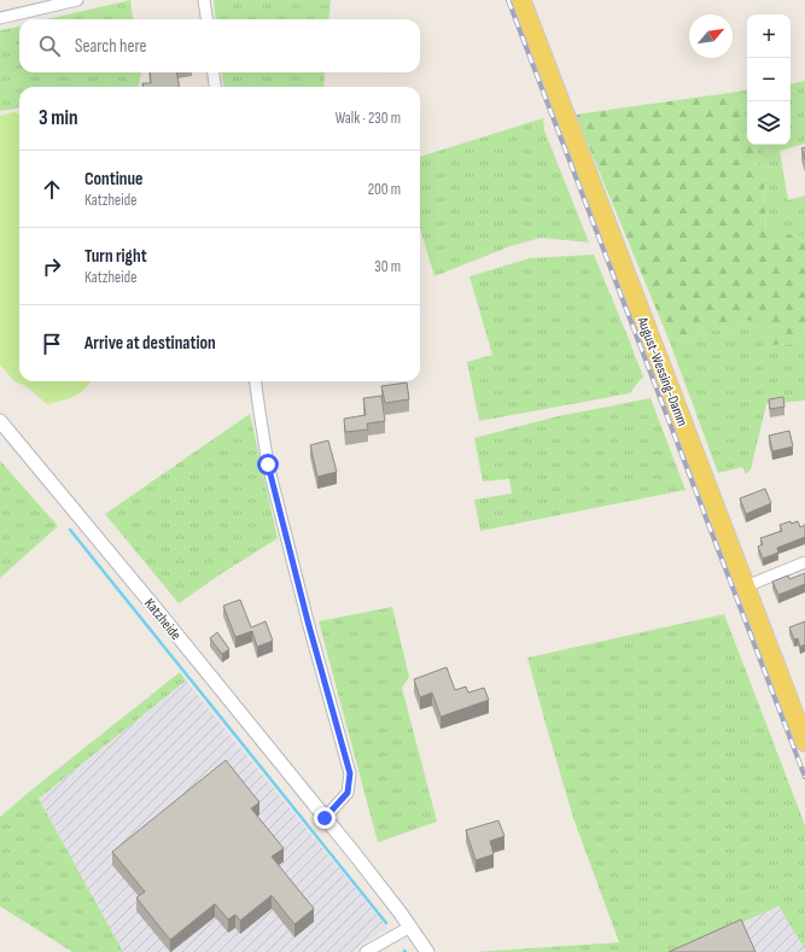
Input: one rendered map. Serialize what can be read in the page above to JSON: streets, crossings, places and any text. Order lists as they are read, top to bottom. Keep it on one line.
{"streets":{"main road":["August-Wessing-Damm"],"street":["Katzheide"]},"north":"top right","page":{"map_buttons":["+","−"],"search":"Search here","heading":["3 min","Walk · 230 m"],"list":[["Continue","Katzheide","200 m"],["Turn right","Katzheide","30 m"],"Arrive at destination"]}}
